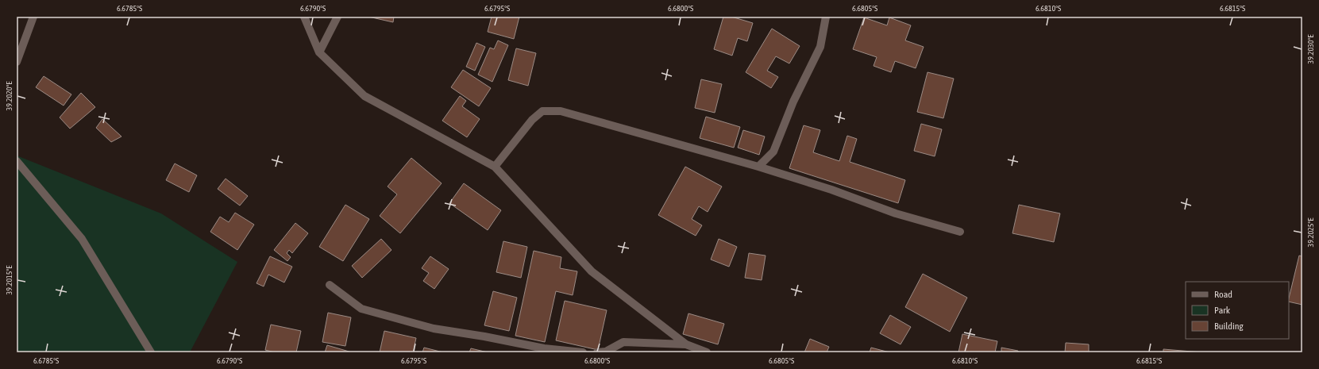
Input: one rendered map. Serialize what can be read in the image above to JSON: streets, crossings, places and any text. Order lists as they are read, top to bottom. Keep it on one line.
{"legend":["Road","Park","Building"],"coordinates":["6.6785°S","6.6790°S","6.6795°S","6.6800°S","6.6805°S","6.6810°S","6.6815°S","39.2030°E","39.2020°E","39.2025°E","39.2015°E"]}
